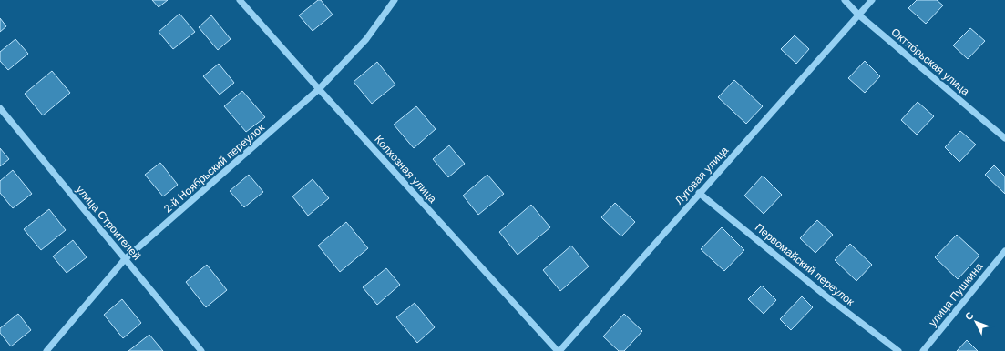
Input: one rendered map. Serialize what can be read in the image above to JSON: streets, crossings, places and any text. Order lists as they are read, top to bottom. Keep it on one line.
{"streets":{"street":["Октябрьская улица","2-й Ноябрьский переулок","Колхозная улица","Луговая улица","улица Строителей","Первомайский переулок","улица Пушкина"]},"crossings":[["Октябрьская улица","Луговая улица"],["2-й Ноябрьский переулок","Колхозная улица"],["2-й Ноябрьский переулок","улица Строителей"],["Колхозная улица","Луговая улица"],["Луговая улица","Первомайский переулок"]],"north":"top left"}
